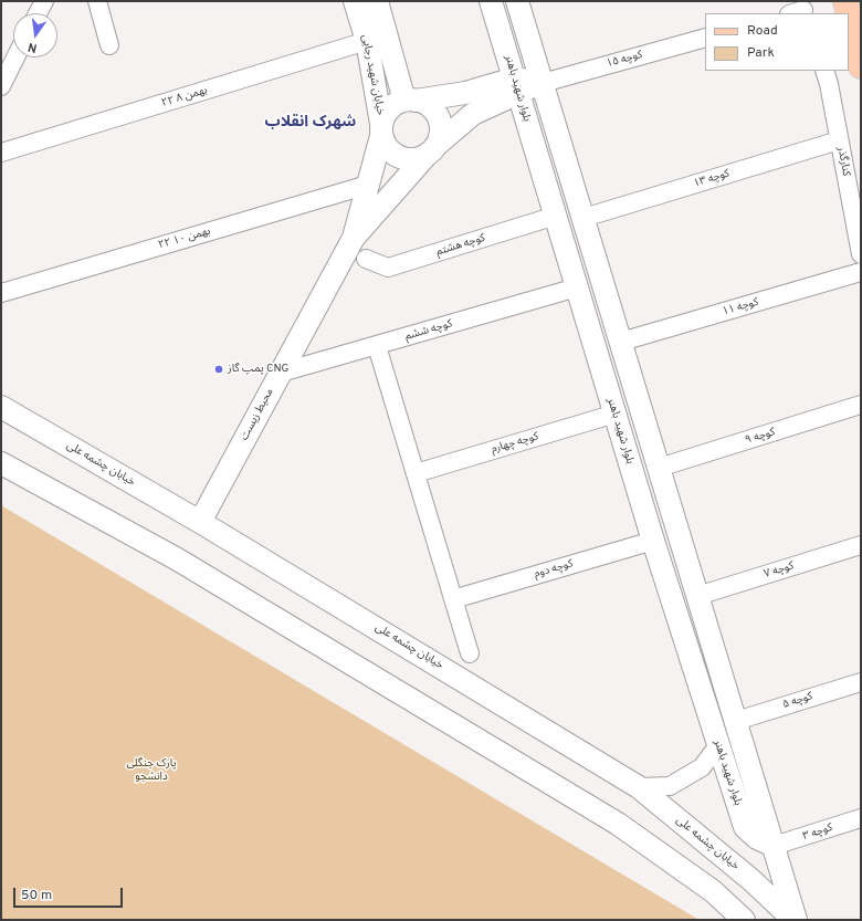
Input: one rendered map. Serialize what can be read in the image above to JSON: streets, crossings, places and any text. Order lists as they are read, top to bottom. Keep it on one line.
{"streets":{"street":["کوچه ۱۵","خیابان شهید رجایی","بلوار شهید باهنر","۲۲ بهمن ۸","کنارگذر","کوچه ۱۳","۲۲ بهمن ۱۰","کوچه هشتم","کوچه ۱۱","کوچه ششم","محیط زیست","کوچه ۹","کوچه چهارم","خیابان چشمه علی","کوچه دوم","کوچه ۷","کوچه ۵","کوچه ۳"]},"crossings":[["کوچه ۱۵","بلوار شهید باهنر"],["خیابان شهید رجایی","۲۲ بهمن ۸"],["خیابان شهید رجایی","محیط زیست"],["بلوار شهید باهنر","کوچه ۱۳"],["بلوار شهید باهنر","کوچه هشتم"],["بلوار شهید باهنر","کوچه ۱۱"],["بلوار شهید باهنر","کوچه ششم"],["بلوار شهید باهنر","محیط زیست"],["بلوار شهید باهنر","کوچه ۹"],["بلوار شهید باهنر","کوچه چهارم"],["بلوار شهید باهنر","خیابان چشمه علی"],["بلوار شهید باهنر","کوچه دوم"],["بلوار شهید باهنر","کوچه ۷"],["بلوار شهید باهنر","کوچه ۵"],["بلوار شهید باهنر","کوچه ۳"],["کنارگذر","کوچه ۱۳"],["۲۲ بهمن ۱۰","محیط زیست"],["کوچه ششم","محیط زیست"],["محیط زیست","خیابان چشمه علی"]],"districts":["شهرک انقلاب"],"parks":["پارک جنگلی دانشجو"],"places":["پمپ گاز CNG"],"legend":["Road","Park"],"scale_bar":"50 m","north":"bottom"}
